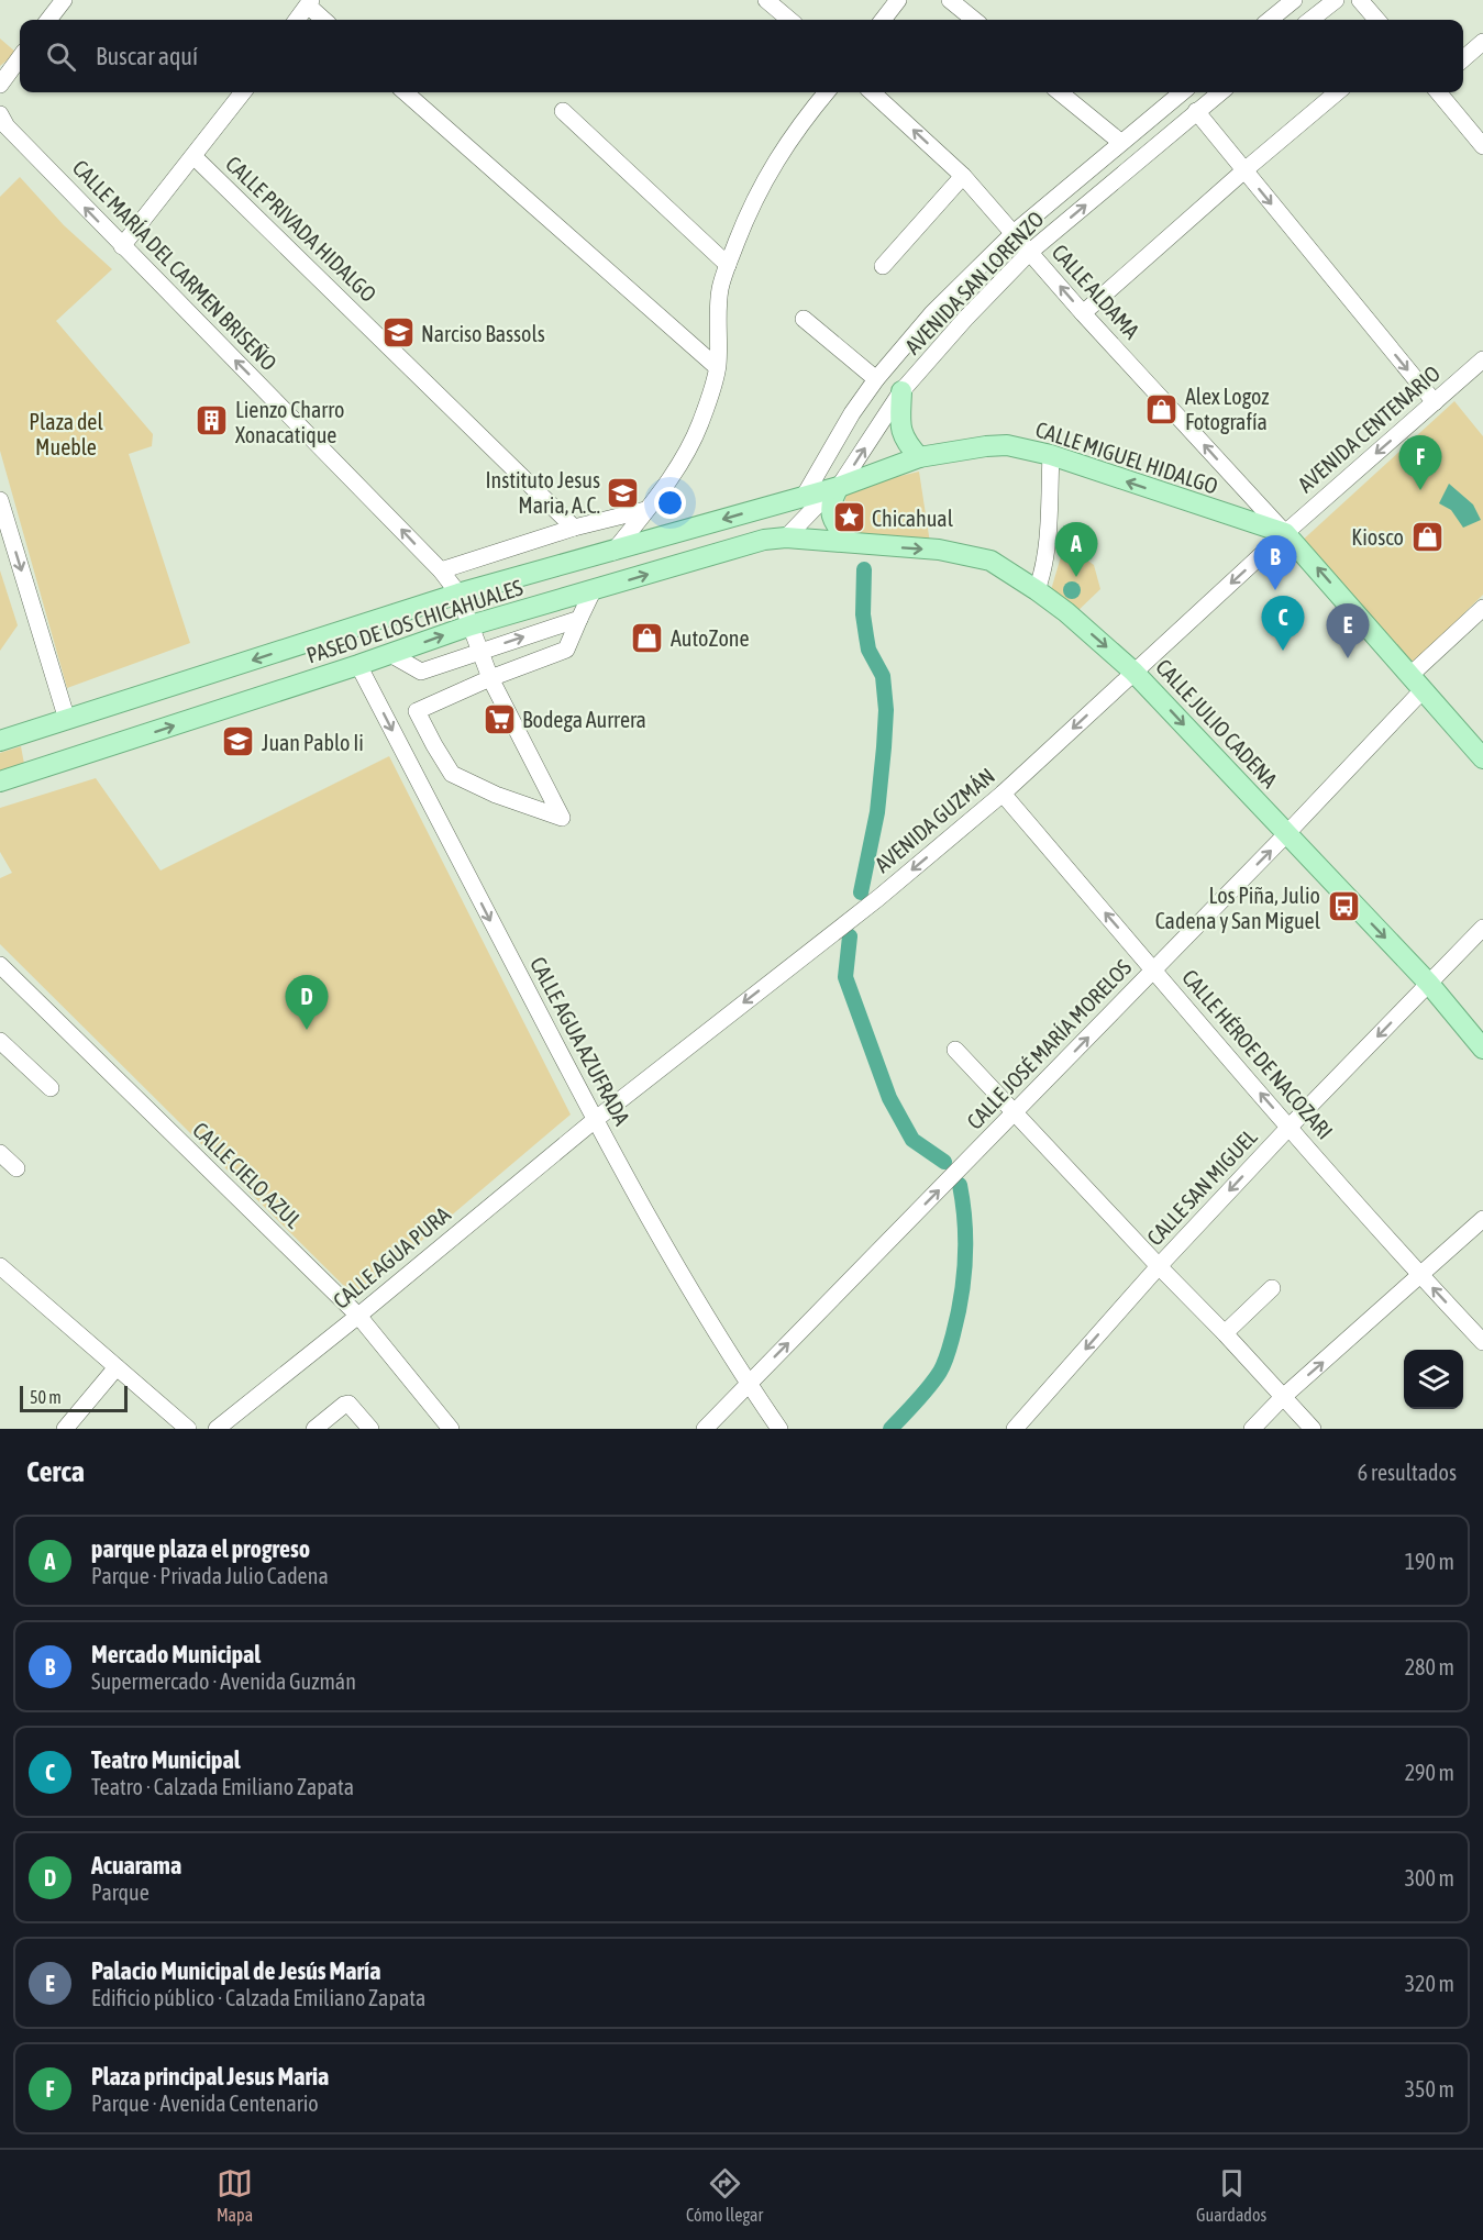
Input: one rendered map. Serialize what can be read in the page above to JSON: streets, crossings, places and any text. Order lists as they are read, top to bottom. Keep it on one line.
{"streets":{"main road":["CALLE MIGUEL HIDALGO","PASEO DE LOS CHICAHUALES","CALLE JULIO CADENA"],"street":["CALLE PRIVADA HIDALGO","CALLE MARÍA DEL CARMEN BRISEÑO","AVENIDA SAN LORENZO","CALLE ALDAMA","AVENIDA CENTENARIO","AVENIDA GUZMÁN","CALLE AGUA AZUFRADA","CALLE JOSÉ MARÍA MORELOS","CALLE HÉROE DE NACOZARI","CALLE CIELO AZUL","CALLE SAN MIGUEL","CALLE AGUA PURA"]},"crossings":[["CALLE PRIVADA HIDALGO","PASEO DE LOS CHICAHUALES"],["CALLE MARÍA DEL CARMEN BRISEÑO","PASEO DE LOS CHICAHUALES"],["AVENIDA SAN LORENZO","CALLE ALDAMA"],["AVENIDA SAN LORENZO","CALLE MIGUEL HIDALGO"],["AVENIDA SAN LORENZO","PASEO DE LOS CHICAHUALES"],["CALLE ALDAMA","AVENIDA CENTENARIO"],["CALLE ALDAMA","CALLE MIGUEL HIDALGO"],["CALLE ALDAMA","AVENIDA GUZMÁN"],["AVENIDA CENTENARIO","CALLE MIGUEL HIDALGO"],["AVENIDA CENTENARIO","AVENIDA GUZMÁN"],["CALLE MIGUEL HIDALGO","PASEO DE LOS CHICAHUALES"],["CALLE MIGUEL HIDALGO","AVENIDA GUZMÁN"],["PASEO DE LOS CHICAHUALES","CALLE JULIO CADENA"],["PASEO DE LOS CHICAHUALES","CALLE AGUA AZUFRADA"],["CALLE JULIO CADENA","AVENIDA GUZMÁN"],["CALLE JULIO CADENA","CALLE JOSÉ MARÍA MORELOS"],["CALLE JULIO CADENA","CALLE SAN MIGUEL"],["AVENIDA GUZMÁN","CALLE AGUA AZUFRADA"],["AVENIDA GUZMÁN","CALLE HÉROE DE NACOZARI"],["AVENIDA GUZMÁN","CALLE AGUA PURA"],["CALLE AGUA AZUFRADA","CALLE JOSÉ MARÍA MORELOS"],["CALLE AGUA AZUFRADA","CALLE AGUA PURA"],["CALLE JOSÉ MARÍA MORELOS","CALLE HÉROE DE NACOZARI"],["CALLE HÉROE DE NACOZARI","CALLE SAN MIGUEL"],["CALLE CIELO AZUL","CALLE AGUA PURA"]],"one_way":["CALLE MARÍA DEL CARMEN BRISEÑO","CALLE ALDAMA","AVENIDA CENTENARIO","CALLE MIGUEL HIDALGO","CALLE JULIO CADENA","AVENIDA GUZMÁN","CALLE AGUA AZUFRADA","CALLE JOSÉ MARÍA MORELOS","CALLE HÉROE DE NACOZARI","CALLE SAN MIGUEL"],"parks":["Plaza del Mueble"],"places":{"school or university":["Narciso Bassols","Instituto Jesus Maria, A.C.","Juan Pablo Ii"],"shop":["Alex Logoz Fotografía","Kiosco","AutoZone"],"building":["Lienzo Charro Xonacatique"],"place":["Chicahual"],"supermarket":["Bodega Aurrera"],"bus stop":["Los Piña, Julio Cadena y San Miguel"]},"scale_bar":"50 m","page":{"search":"Buscar aquí","pins":["F","A","B","C","E","D"],"scale":"50 m","heading":["Cerca","6 resultados"],"list":[{"mark":"A","name":"parque plaza el progreso","note":"Parque · Privada Julio Cadena","value":"190 m"},{"mark":"B","name":"Mercado Municipal","note":"Supermercado · Avenida Guzmán","value":"280 m"},{"mark":"C","name":"Teatro Municipal","note":"Teatro · Calzada Emiliano Zapata","value":"290 m"},{"mark":"D","name":"Acuarama","note":"Parque","value":"300 m"},{"mark":"E","name":"Palacio Municipal de Jesús María","note":"Edificio público · Calzada Emiliano Zapata","value":"320 m"},{"mark":"F","name":"Plaza principal Jesus Maria","note":"Parque · Avenida Centenario","value":"350 m"}],"nav":["Mapa","Cómo llegar","Guardados"]}}
